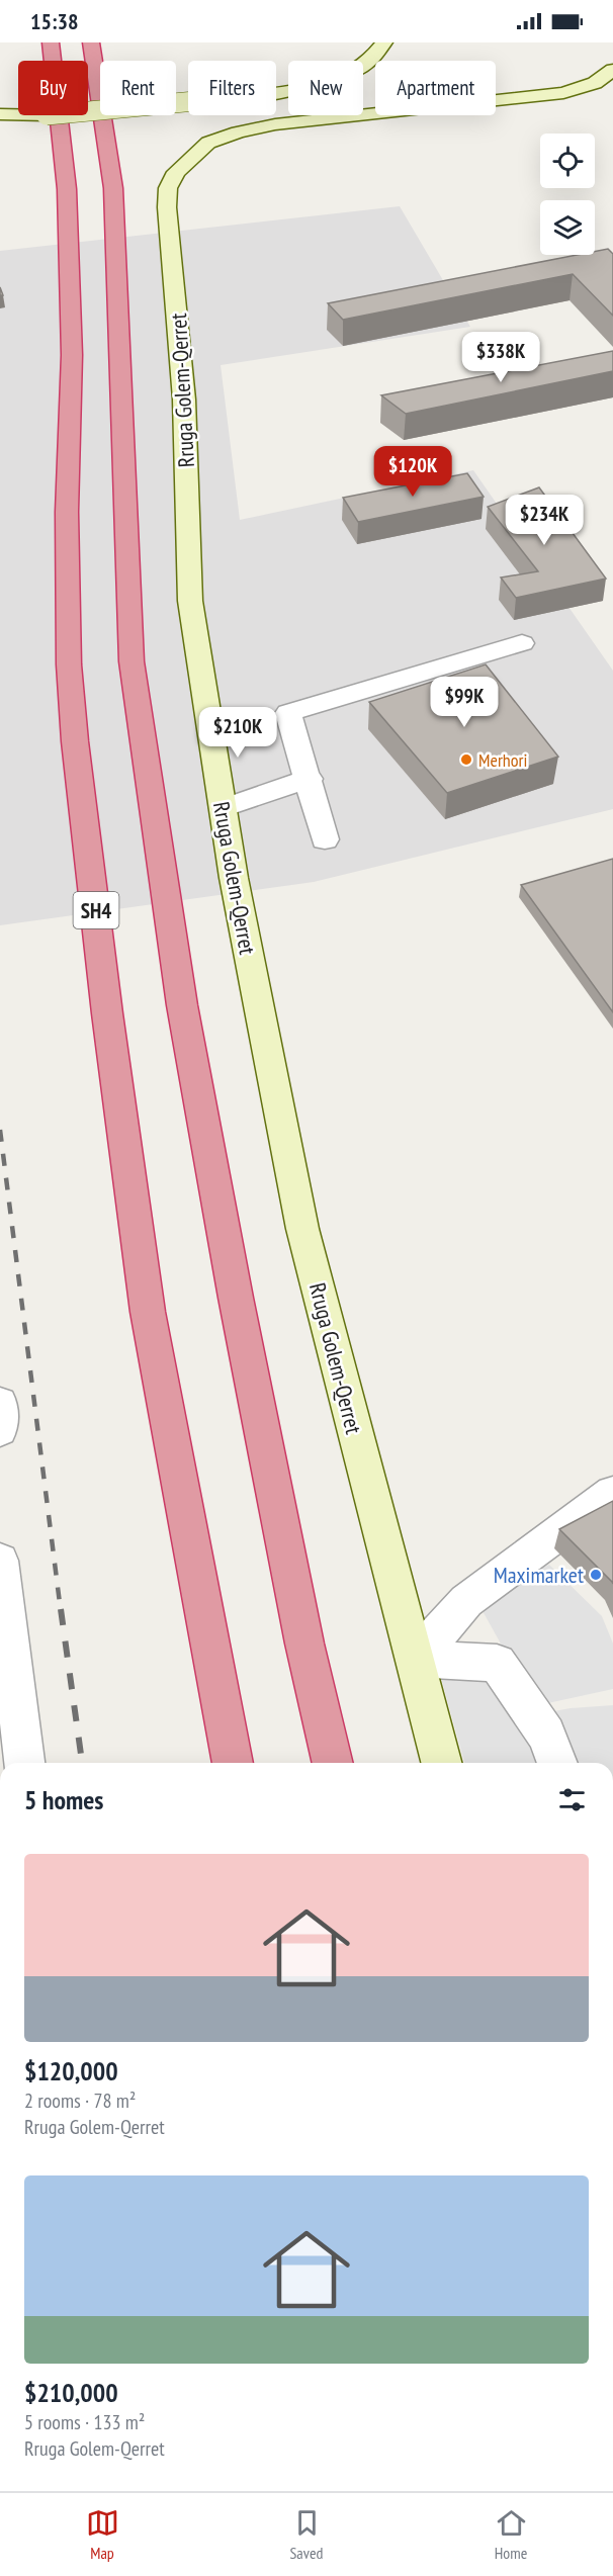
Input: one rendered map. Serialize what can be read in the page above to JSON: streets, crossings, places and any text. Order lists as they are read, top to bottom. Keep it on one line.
{"streets":{"highway":["SH4"],"main road":["Rruga Golem-Qerret"]},"places":["Merhori","Maximarket"],"page":{"status":"15:38","chip":["Buy","Rent","Filters","New","Apartment"],"price":["$338K","$120K","$234K","$99K","$210K"],"heading":"5 homes","list":[{"name":"$120,000","note":"2 rooms · 78 m² · Rruga Golem-Qerret"},{"name":"$210,000","note":"5 rooms · 133 m² · Rruga Golem-Qerret"}],"tabs":["Map","Saved","Home"]}}
